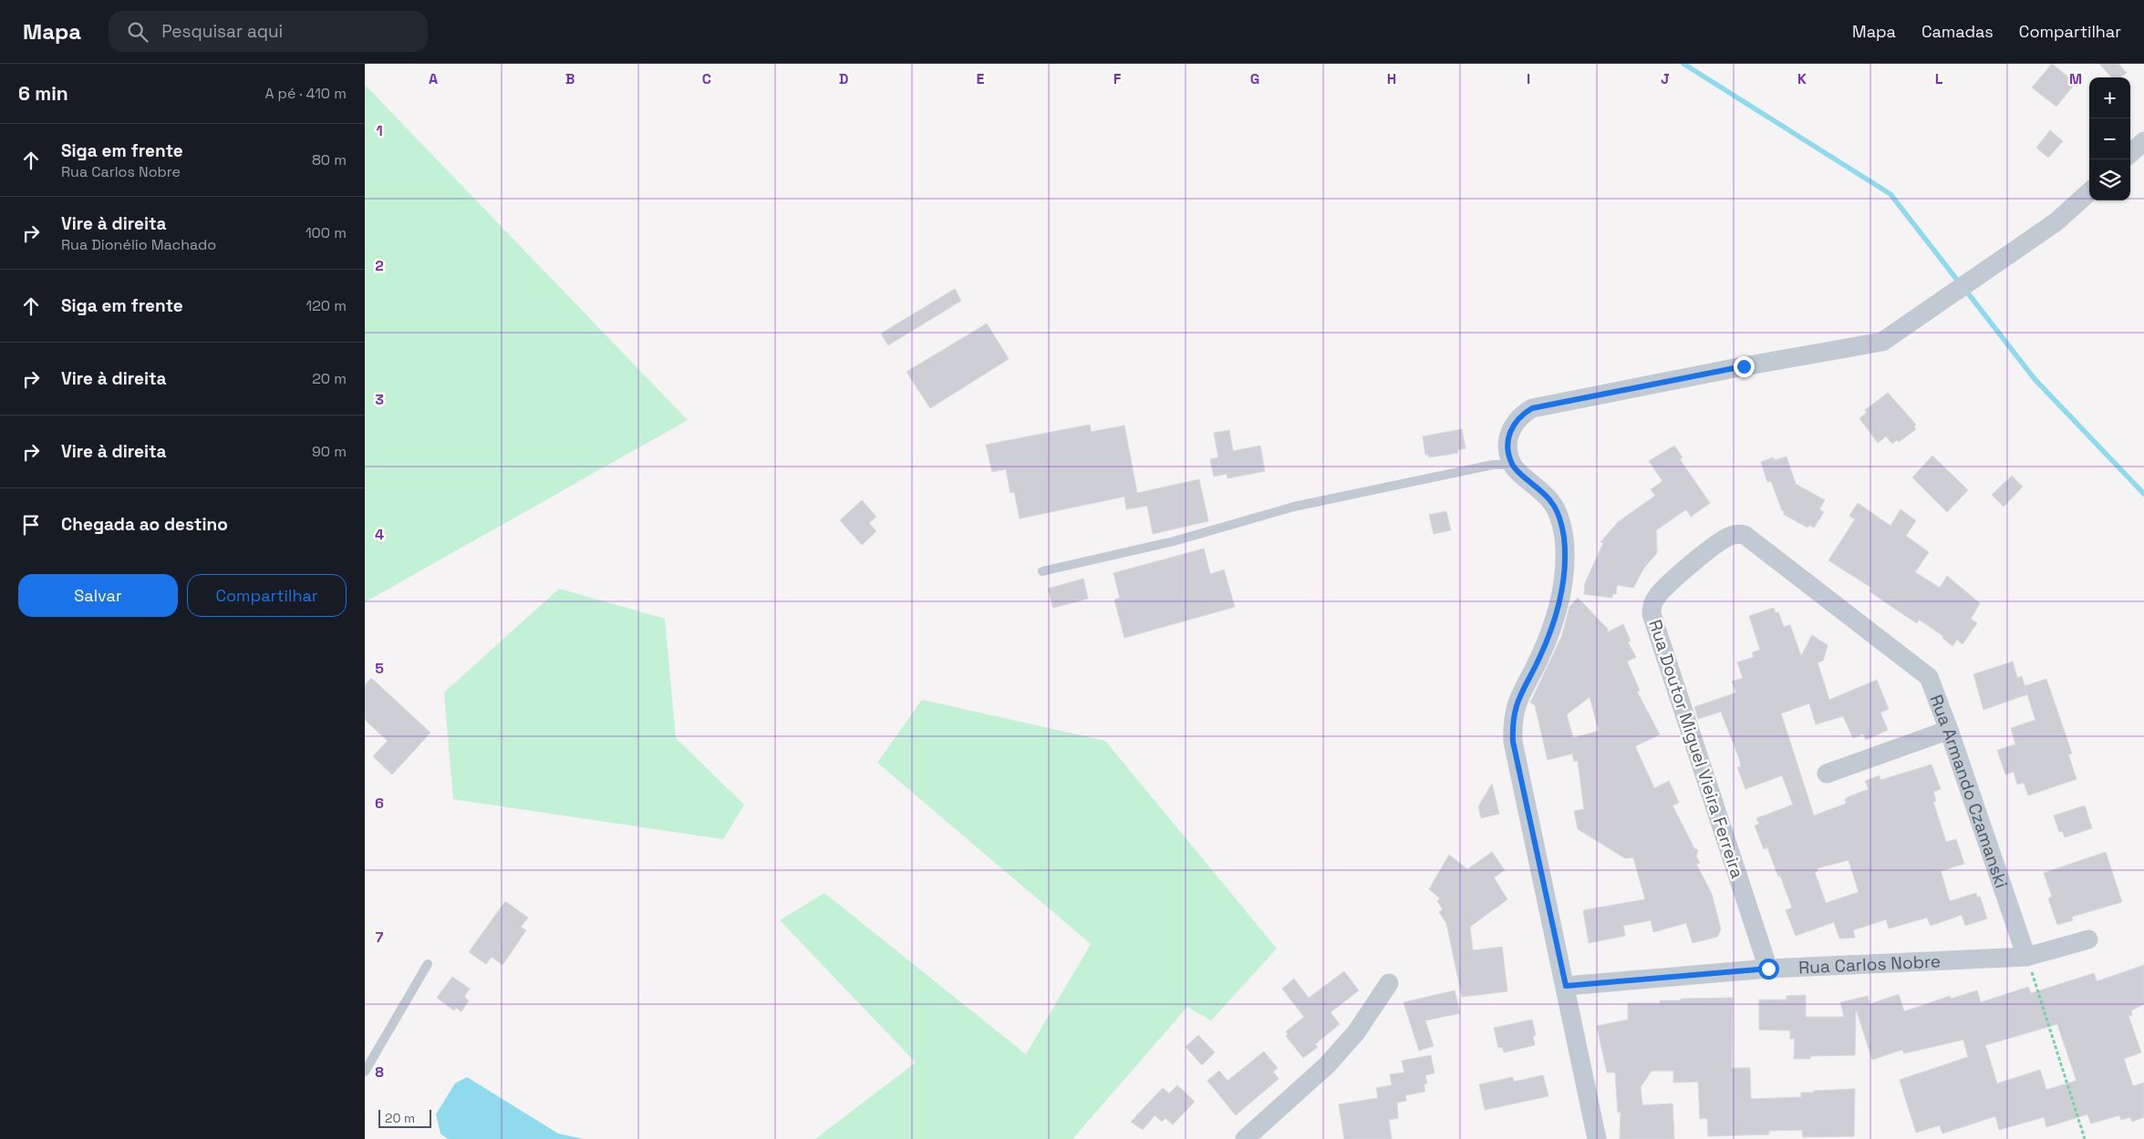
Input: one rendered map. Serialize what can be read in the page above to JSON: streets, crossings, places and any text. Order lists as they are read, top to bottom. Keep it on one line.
{"streets":{"street":["Rua Doutor Miguel Vieira Ferreira","Rua Armando Czamanski","Rua Carlos Nobre"]},"crossings":[["Rua Doutor Miguel Vieira Ferreira","Rua Armando Czamanski"],["Rua Doutor Miguel Vieira Ferreira","Rua Carlos Nobre"],["Rua Armando Czamanski","Rua Carlos Nobre"]],"scale_bar":"20 m","page":{"header":"Mapa","search":"Pesquisar aqui","nav":["Mapa","Camadas","Compartilhar"],"heading":["6 min","A pé · 410 m"],"map_buttons":["+","−"],"list":[["Siga em frente","Rua Carlos Nobre","80 m"],["Vire à direita","Rua Dionélio Machado","100 m"],["Siga em frente","120 m"],["Vire à direita","20 m"],["Vire à direita","90 m"],"Chegada ao destino"],"buttons":["Salvar","Compartilhar"],"scale":"20 m"},"grid":{"columns":["A","B","C","D","E","F","G","H","I","J","K","L","M"],"rows":["1","2","3","4","5","6","7","8"]}}
